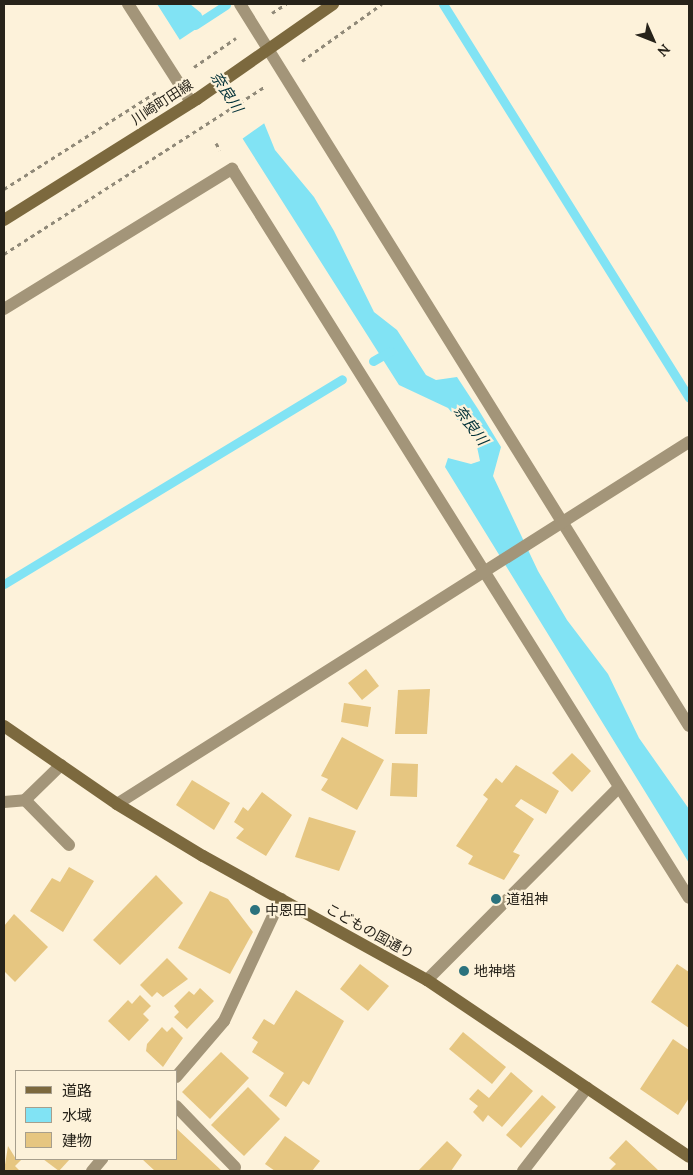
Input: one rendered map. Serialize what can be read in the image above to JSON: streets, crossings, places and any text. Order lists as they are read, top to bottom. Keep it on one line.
{"streets":{"main road":["川崎町田線","こどもの国通り"]},"water":["奈良川"],"places":["道祖神","中恩田","地神塔"],"legend":["道路","水域","建物"],"north":"bottom right"}
